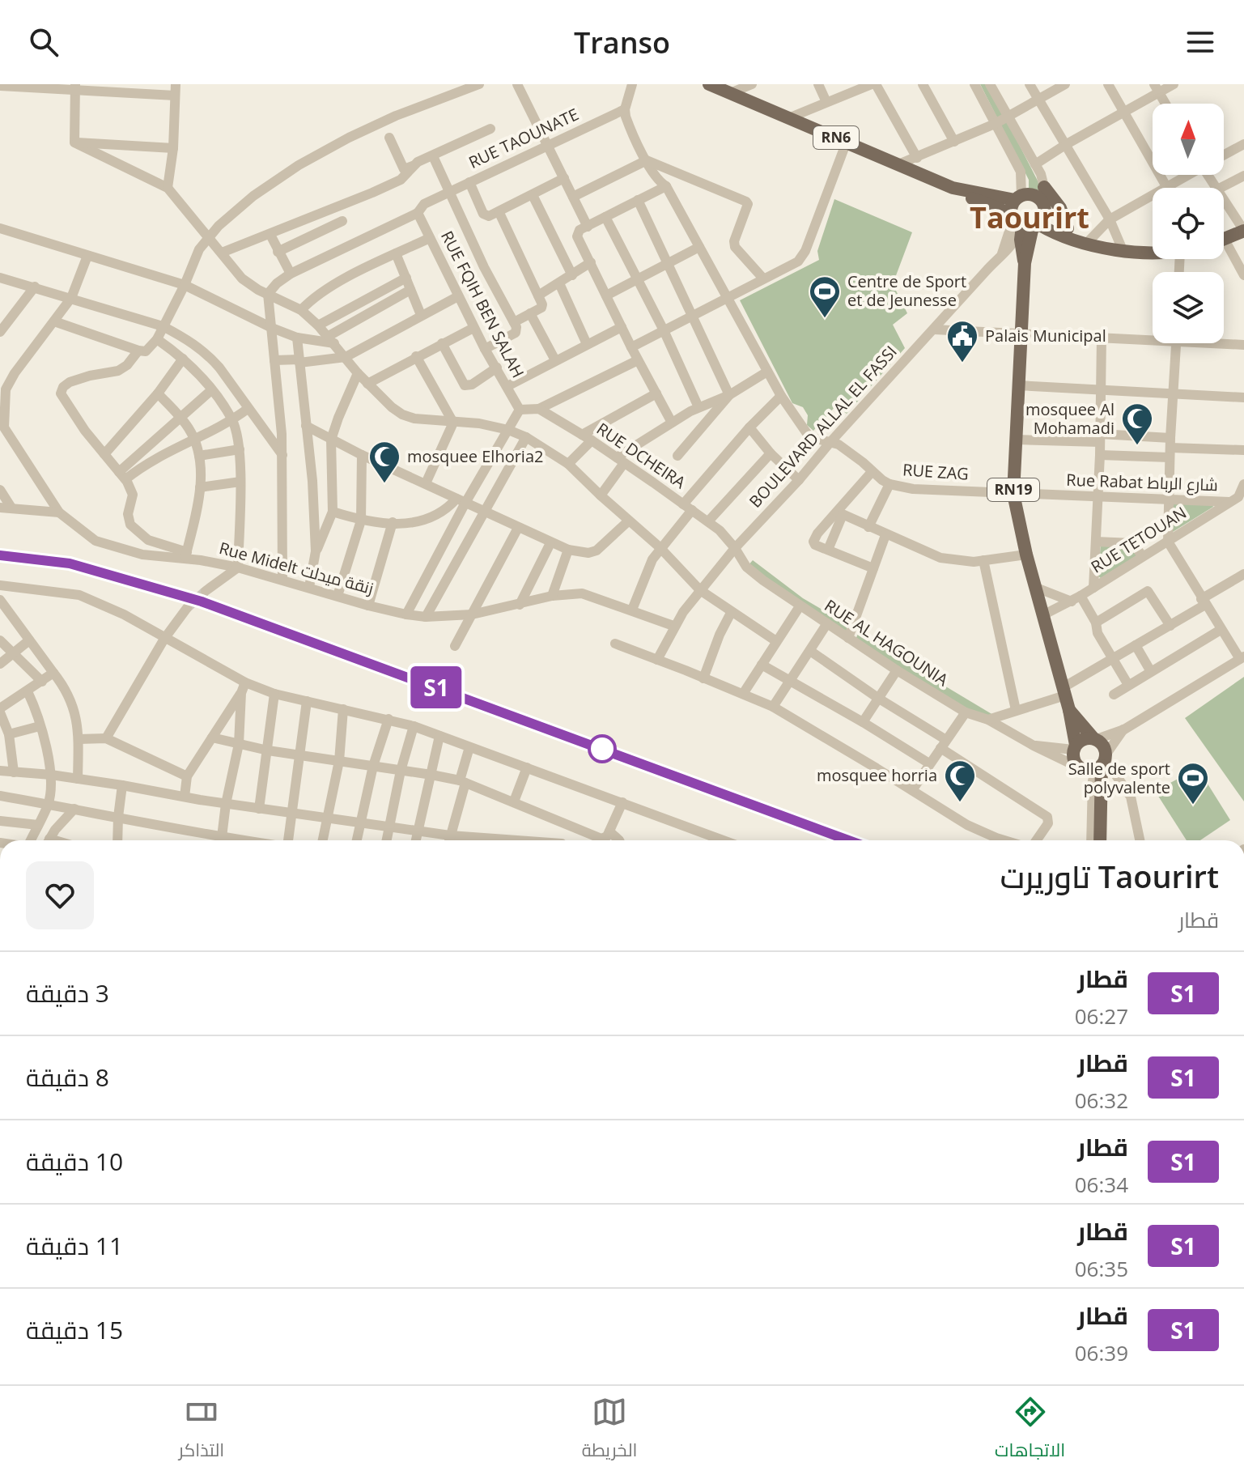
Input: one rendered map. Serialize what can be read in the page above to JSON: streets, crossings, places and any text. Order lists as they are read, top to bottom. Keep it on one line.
{"streets":{"main road":["RN6","RN19"],"street":["RUE TAOUNATE","RUE FQIH BEN SALAH","BOULEVARD ALLAL EL FASSI","RUE DCHEIRA","RUE ZAG","Rue Rabat شارع الرباط","RUE TETOUAN","Rue Midelt زنقة ميدلت","RUE AL HAGOUNIA"]},"crossings":[["RN6","BOULEVARD ALLAL EL FASSI"],["RN6","RN19"],["RUE TAOUNATE","RUE FQIH BEN SALAH"],["BOULEVARD ALLAL EL FASSI","RUE DCHEIRA"],["BOULEVARD ALLAL EL FASSI","RUE ZAG"],["BOULEVARD ALLAL EL FASSI","RN19"],["BOULEVARD ALLAL EL FASSI","Rue Midelt زنقة ميدلت"],["BOULEVARD ALLAL EL FASSI","RUE AL HAGOUNIA"],["RUE DCHEIRA","RUE AL HAGOUNIA"],["RUE ZAG","Rue Rabat شارع الرباط"],["RUE ZAG","RN19"],["Rue Rabat شارع الرباط","RN19"],["Rue Rabat شارع الرباط","RUE TETOUAN"],["RN19","RUE TETOUAN"],["RN19","RUE AL HAGOUNIA"]],"districts":["Taourirt"],"places":{"sports":["Centre de Sport et de Jeunesse","Salle de sport polyvalente"],"public building":["Palais Municipal"],"mosque":["mosquee Al Mohamadi","mosquee Elhoria2","mosquee horria"]},"north":"top","page":{"header":"Transo","on_map":"S1","heading":["Taourirt تاوريرت","قطار"],"list":[{"mark":"S1","name":"قطار","note":"06:27","value":"3 دقيقة"},{"mark":"S1","name":"قطار","note":"06:32","value":"8 دقيقة"},{"mark":"S1","name":"قطار","note":"06:34","value":"10 دقيقة"},{"mark":"S1","name":"قطار","note":"06:35","value":"11 دقيقة"},{"mark":"S1","name":"قطار","note":"06:39","value":"15 دقيقة"}],"tabs":["الاتجاهات","الخريطة","التذاكر"]}}
